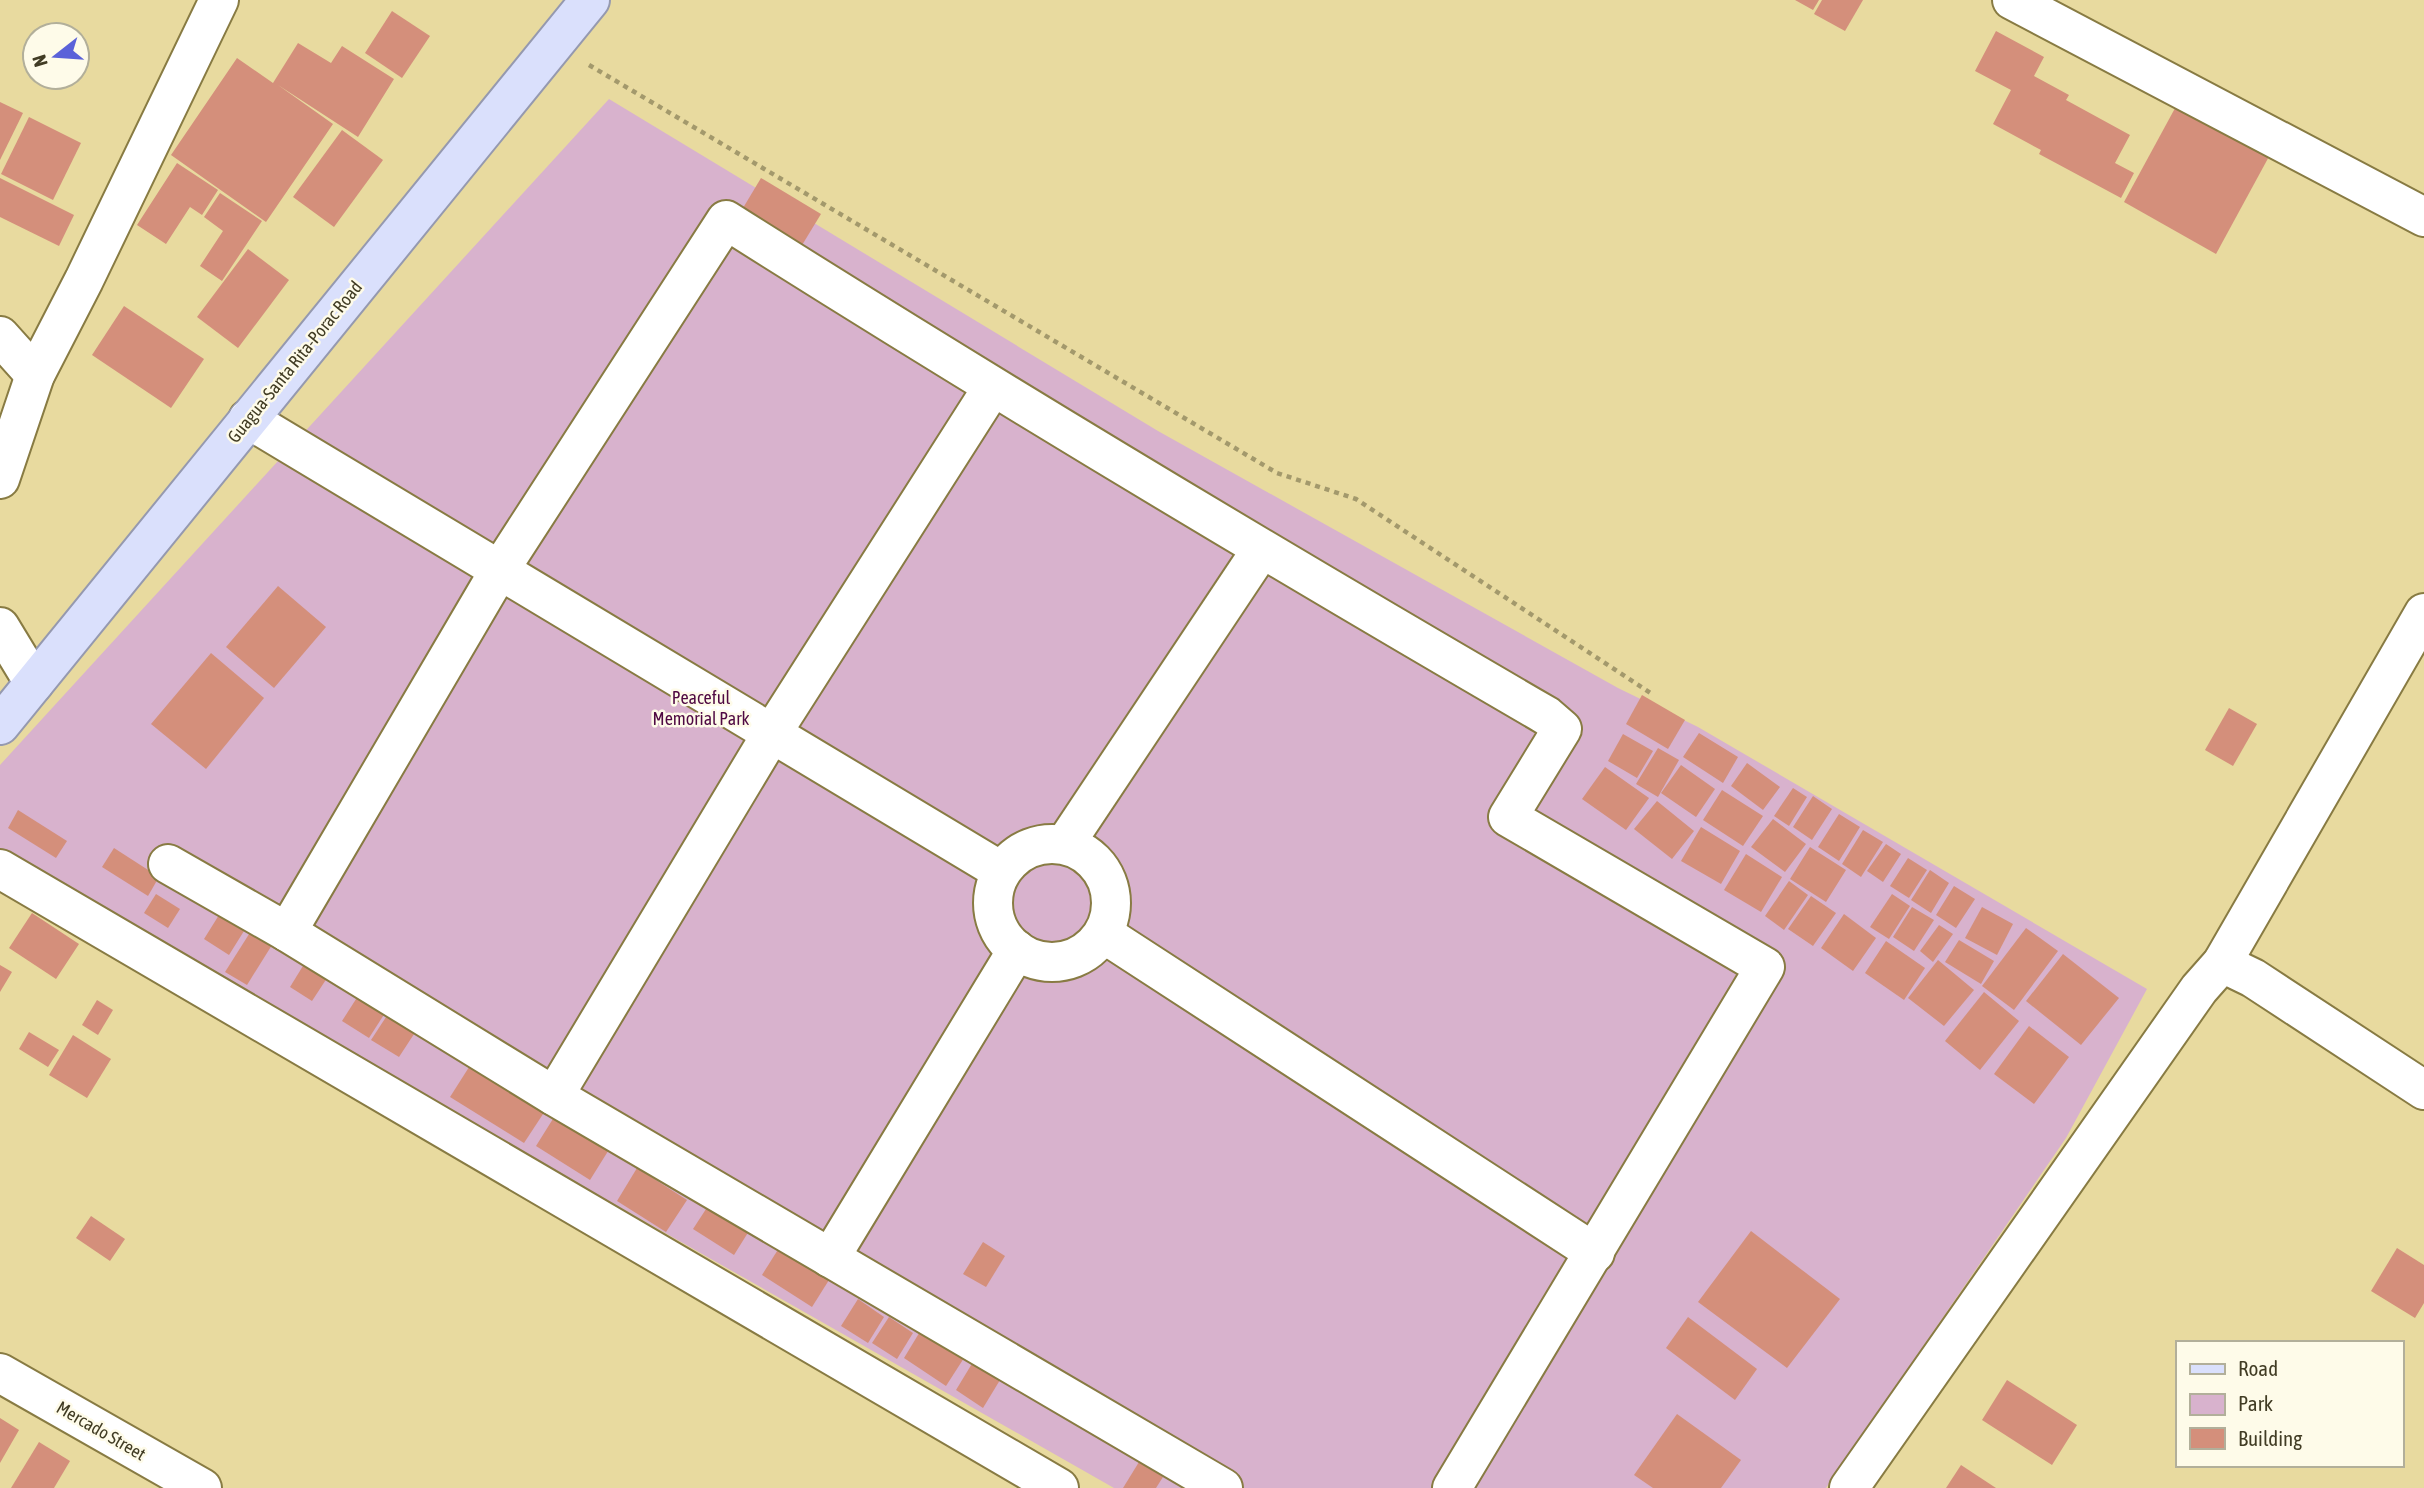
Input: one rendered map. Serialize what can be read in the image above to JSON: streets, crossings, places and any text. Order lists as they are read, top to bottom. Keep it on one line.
{"streets":{"main road":["Guagua-Santa Rita-Porac Road"],"street":["Mercado Street"]},"parks":["Peaceful Memorial Park"],"legend":["Road","Park","Building"],"north":"left"}
